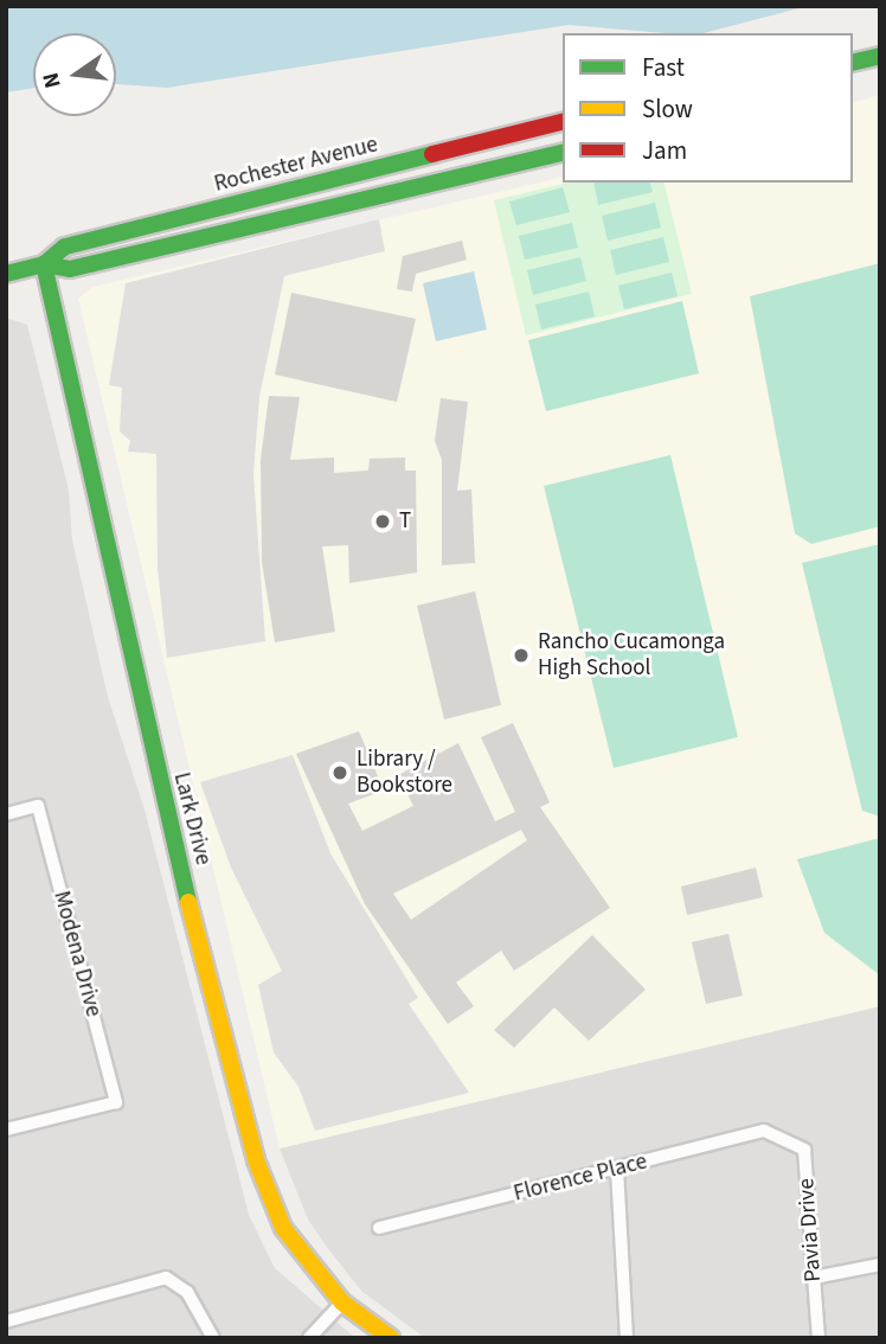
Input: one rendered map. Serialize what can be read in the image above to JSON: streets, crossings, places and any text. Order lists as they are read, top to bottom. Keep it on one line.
{"streets":{"street":["Rochester Avenue","Lark Drive","Modena Drive","Florence Place","Pavia Drive"]},"crossings":[["Rochester Avenue","Lark Drive"],["Florence Place","Pavia Drive"]],"places":["T","Rancho Cucamonga High School","Library / Bookstore"],"legend":["Fast","Slow","Jam"],"north":"left"}
